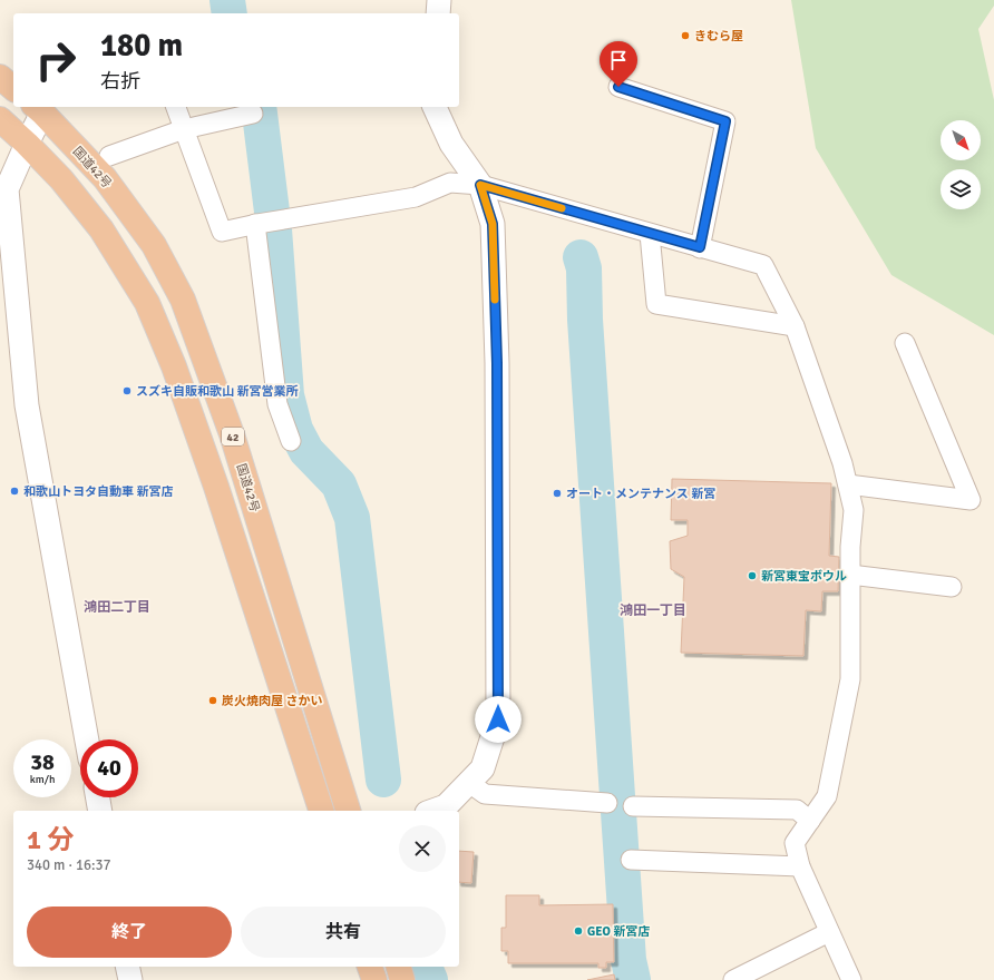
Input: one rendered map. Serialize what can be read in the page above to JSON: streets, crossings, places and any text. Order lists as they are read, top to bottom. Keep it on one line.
{"streets":{"highway":["国道42号","42"]},"districts":["鴻田二丁目","鴻田一丁目"],"places":["きむら屋","スズキ自販和歌山 新宮営業所","和歌山トヨタ自動車 新宮店","オート・メンテナンス 新宮","新宮東宝ボウル","炭火焼肉屋 さかい","GEO 新宮店"],"north":"bottom right","page":{"turn":["180 m","右折"],"speed":"38 km/h","limit":"40","heading":["1 分","340 m · 16:37"],"buttons":["終了","共有"]}}
